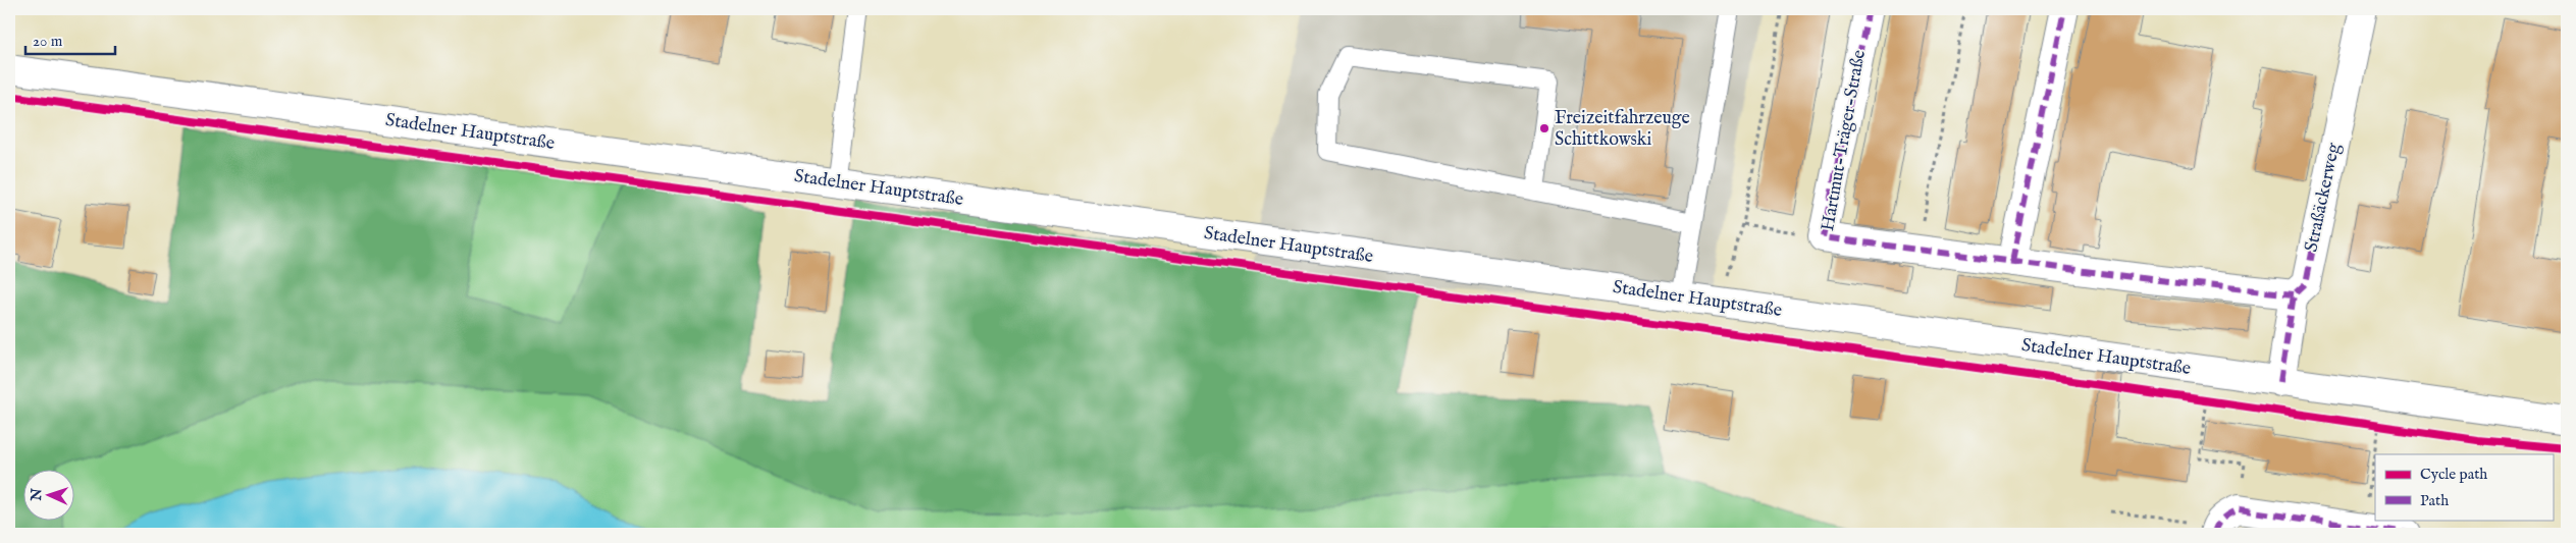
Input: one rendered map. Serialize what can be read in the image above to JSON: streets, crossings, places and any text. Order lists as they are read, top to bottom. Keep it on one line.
{"streets":{"main road":["Stadelner Hauptstraße","Hartmut-Träger-Straße","Straßäckerweg"]},"crossings":[["Stadelner Hauptstraße","Straßäckerweg"],["Hartmut-Träger-Straße","Straßäckerweg"]],"places":["Freizeitfahrzeuge Schittkowski"],"legend":["Cycle path","Path"],"scale_bar":"20 m","north":"left"}
